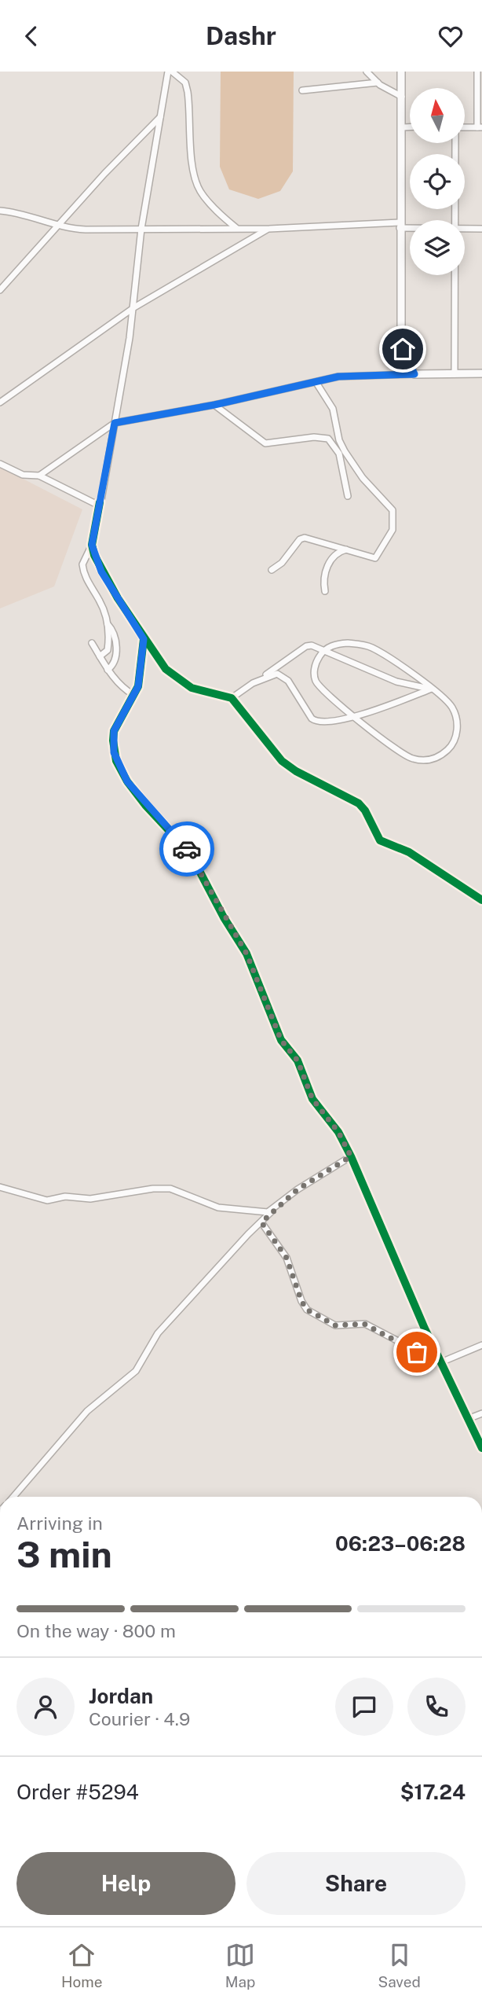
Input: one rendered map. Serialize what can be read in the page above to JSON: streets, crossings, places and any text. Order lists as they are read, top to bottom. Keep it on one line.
{"north":"top","page":{"header":"Dashr","heading":["3 min","Arriving in","06:23–06:28"],"panel":["Jordan","Courier · 4.9","Order #5294","$17.24"],"bar":"On the way · 800 m","buttons":["Help","Share"],"tabs":["Home","Map","Saved"]}}
